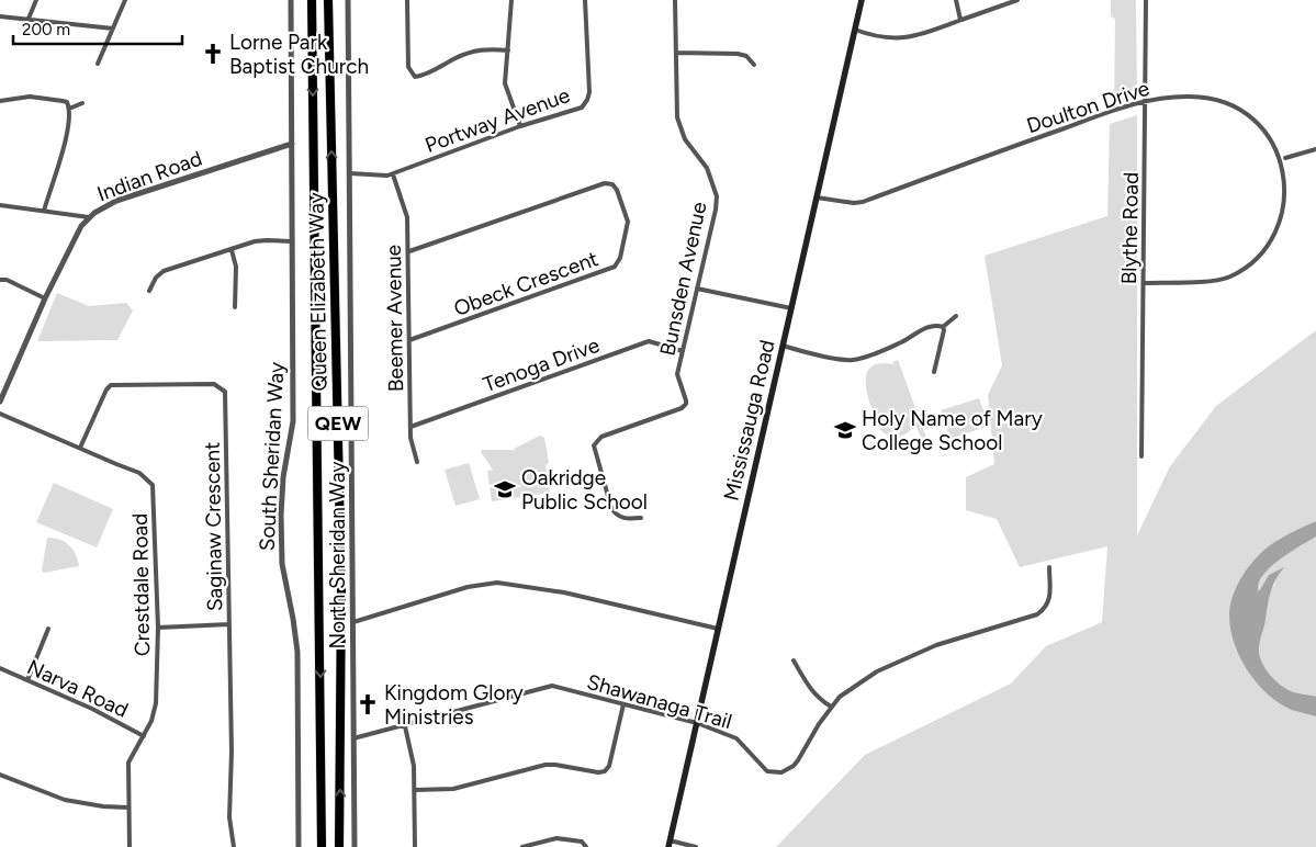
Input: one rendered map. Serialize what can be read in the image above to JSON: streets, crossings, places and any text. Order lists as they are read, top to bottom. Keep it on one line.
{"streets":{"highway":["Queen Elizabeth Way","QEW"],"main road":["Mississauga Road"],"street":["Doulton Drive","Portway Avenue","Indian Road","Blythe Road","Bunsden Avenue","Obeck Crescent","Beemer Avenue","Tenoga Drive","South Sheridan Way","Saginaw Crescent","North Sheridan Way","Crestdale Road","Narva Road","Shawanaga Trail"]},"crossings":[["Doulton Drive","Blythe Road"],["Doulton Drive","Mississauga Road"],["Portway Avenue","Beemer Avenue"],["Portway Avenue","North Sheridan Way"],["Indian Road","South Sheridan Way"],["Bunsden Avenue","Tenoga Drive"],["Obeck Crescent","Beemer Avenue"],["Beemer Avenue","Tenoga Drive"],["Mississauga Road","Shawanaga Trail"],["Saginaw Crescent","Crestdale Road"],["North Sheridan Way","Shawanaga Trail"],["Crestdale Road","Narva Road"]],"places":{"church":["Lorne Park Baptist Church","Kingdom Glory Ministries"],"school or university":["Holy Name of Mary College School","Oakridge Public School"]},"scale_bar":"200 m"}
